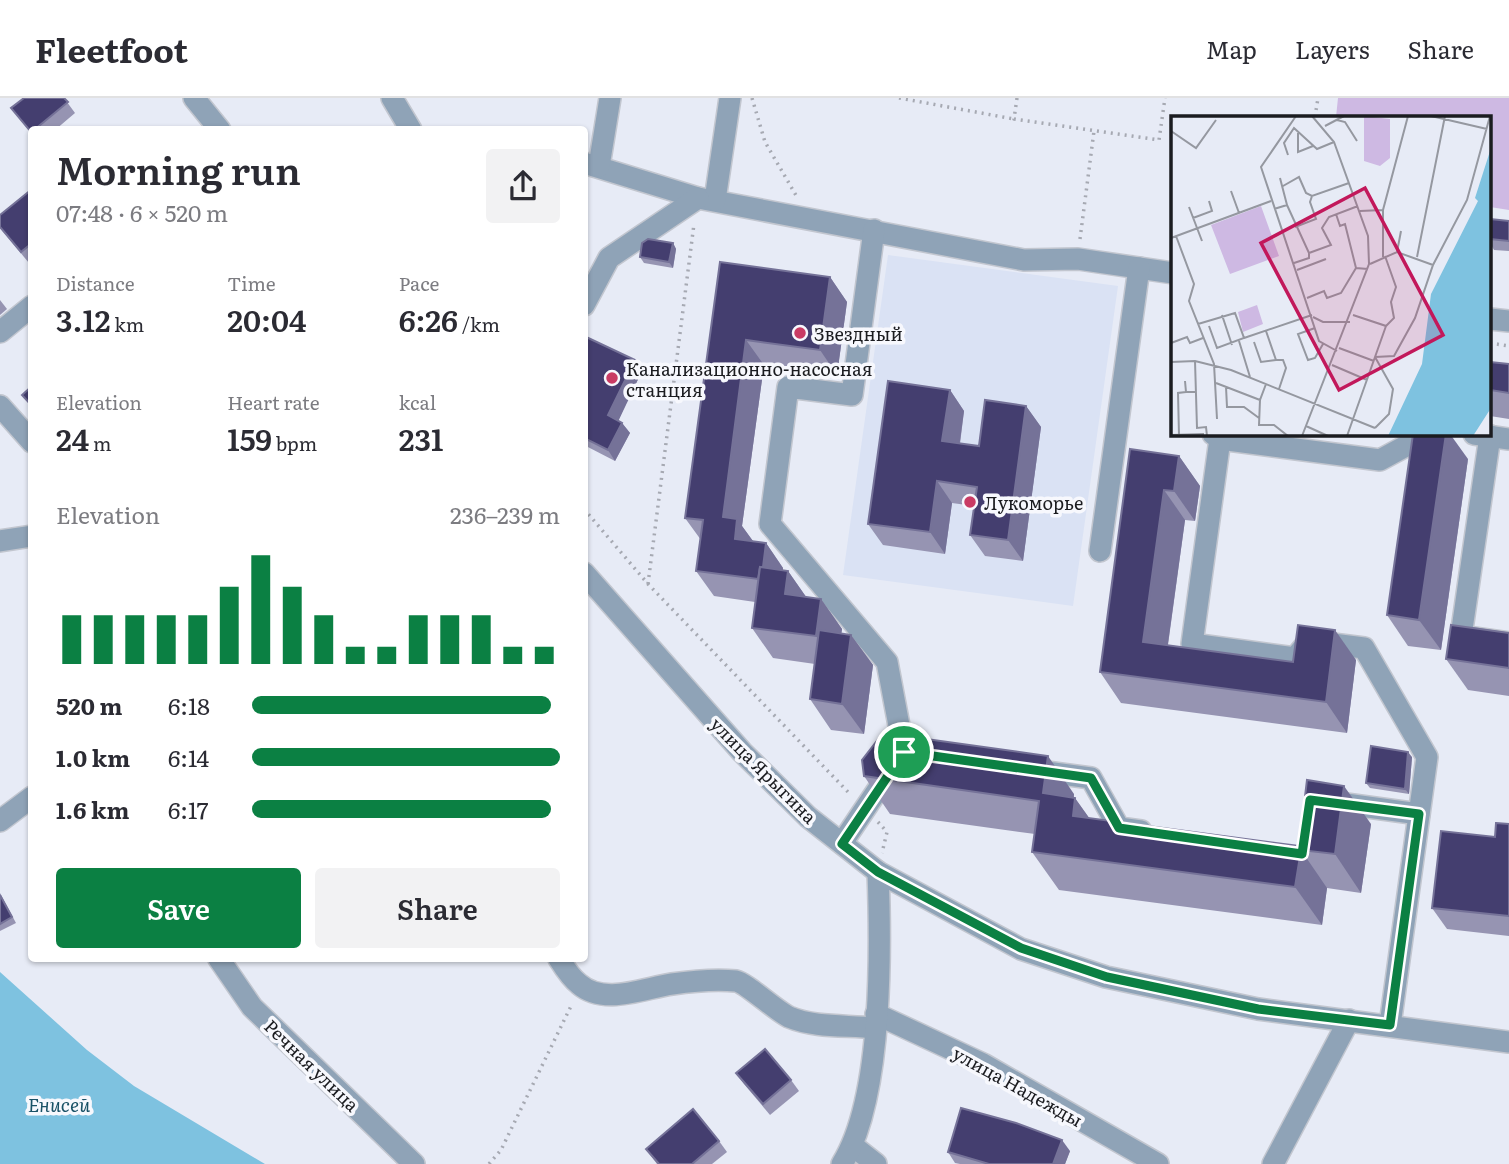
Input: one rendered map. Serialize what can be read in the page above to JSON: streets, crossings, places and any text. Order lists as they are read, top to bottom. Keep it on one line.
{"streets":{"street":["улица Ярыгина","Речная улица","улица Надежды"]},"water":["Енисей"],"places":["Звездный","Канализационно-насосная станция","Лукоморье"],"page":{"header":"Fleetfoot","nav":["Map","Layers","Share"],"heading":["Morning run","07:48 · 6 × 520 m"],"stats":[["Distance","3.12 km"],["Time","20:04"],["Pace","6:26 /km"],["Elevation","24 m"],["Heart rate","159 bpm"],["kcal","231"]],"chart":["Elevation","236–239 m"],"list":[{"name":"520 m","note":"6:18"},{"name":"1.0 km","note":"6:14"},{"name":"1.6 km","note":"6:17"}],"buttons":["Save","Share"]}}
